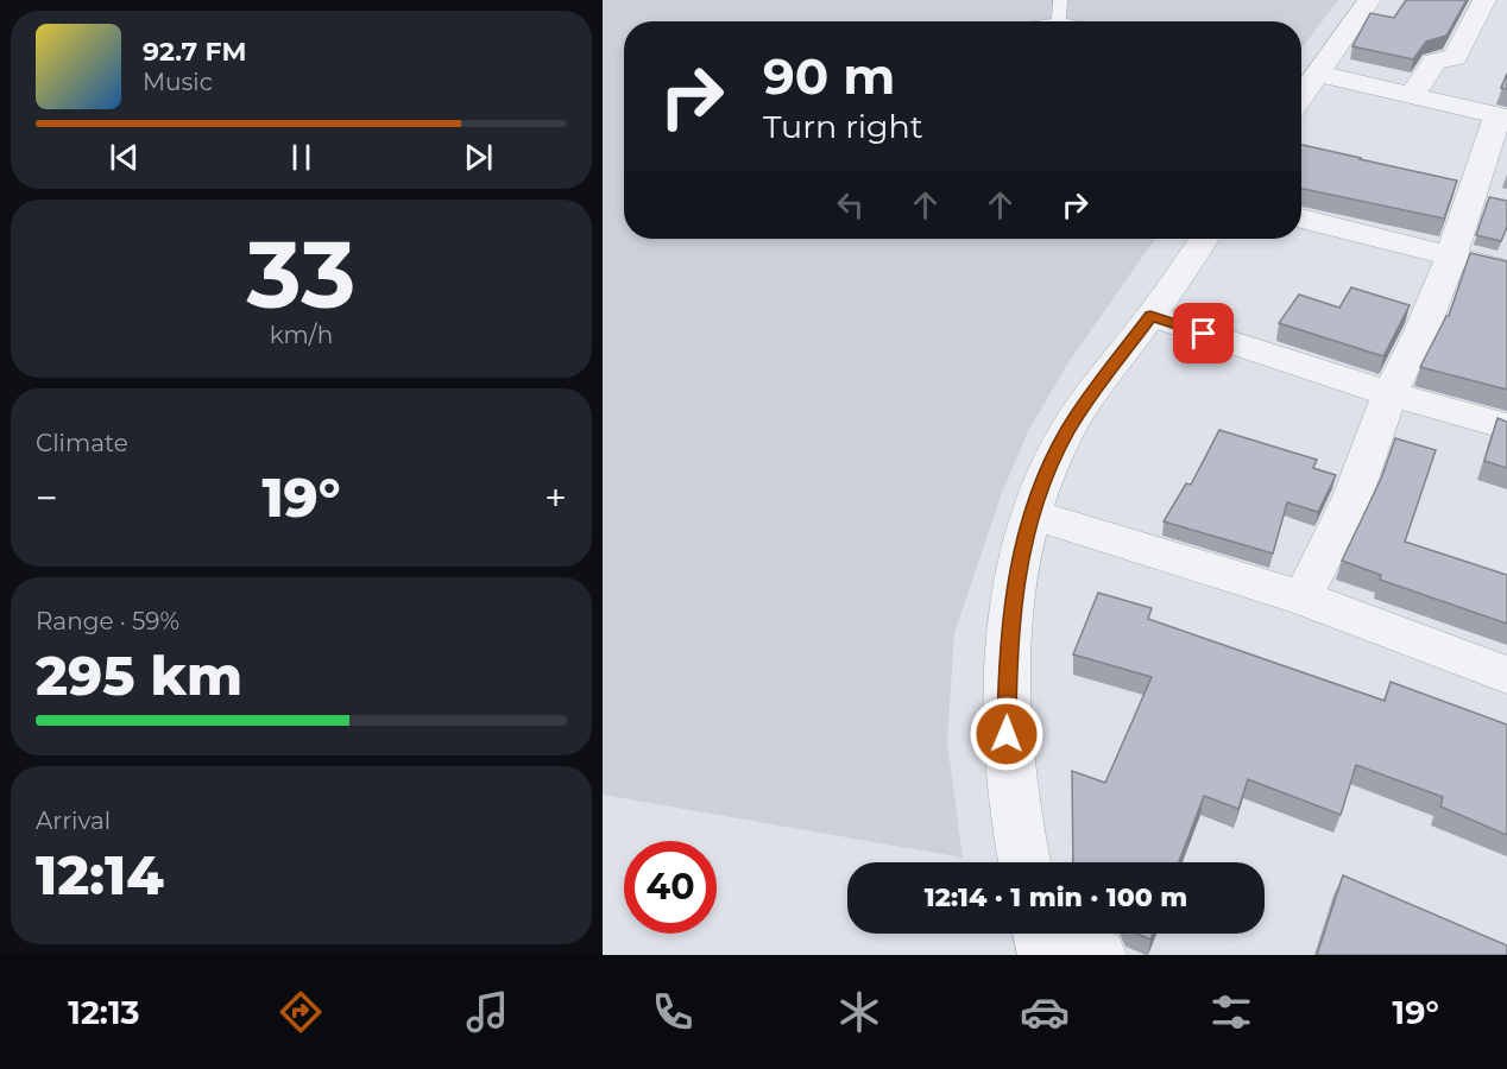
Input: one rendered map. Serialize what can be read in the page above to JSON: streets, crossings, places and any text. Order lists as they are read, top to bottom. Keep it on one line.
{"page":{"turn":["90 m","Turn right"],"song":["92.7 FM","Music"],"tile":[["33","km/h"],"Climate",["Range · 59%","295 km"],["Arrival","12:14"]],"heat":["−","19°","+"],"limit":"40","trip":"12:14 · 1 min · 100 m","tabs":["12:13","19°"]}}
